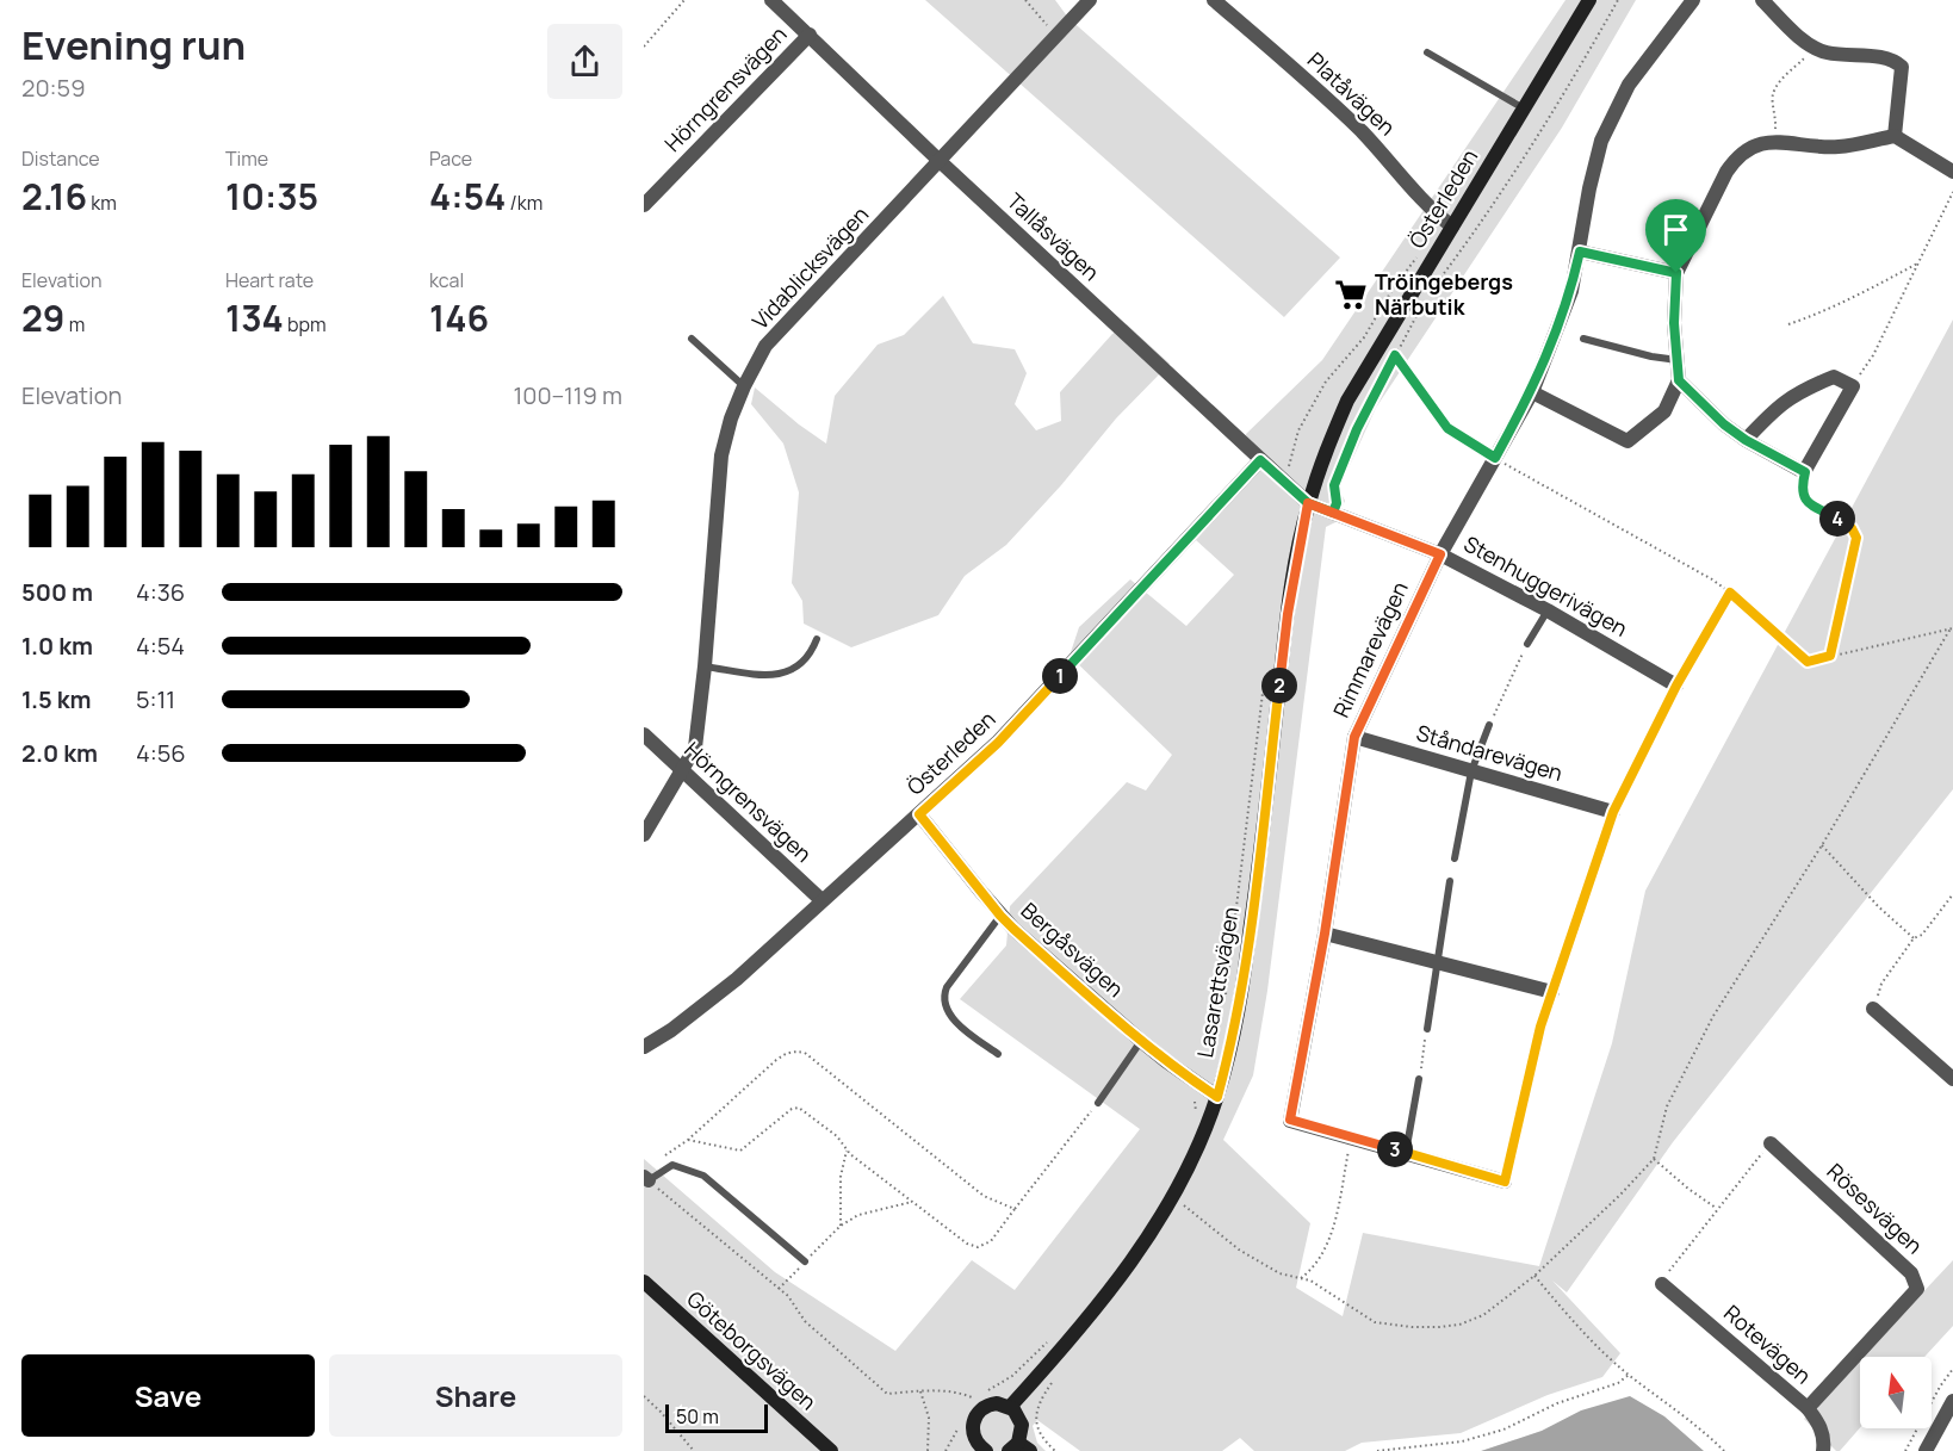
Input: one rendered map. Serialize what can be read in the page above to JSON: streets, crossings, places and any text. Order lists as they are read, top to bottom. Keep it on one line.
{"streets":{"street":["Hörngrensvägen","Platåvägen","Österleden","Tallåsvägen","Vidablicksvägen","Stenhuggerivägen","Rimmarevägen","Ståndarevägen","Bergåsvägen","Lasarettsvägen","Rösesvägen","Rotevägen","Göteborgsvägen"]},"crossings":[["Hörngrensvägen","Österleden"],["Hörngrensvägen","Tallåsvägen"],["Hörngrensvägen","Vidablicksvägen"],["Platåvägen","Österleden"],["Österleden","Tallåsvägen"],["Österleden","Stenhuggerivägen"],["Österleden","Bergåsvägen"],["Österleden","Lasarettsvägen"],["Tallåsvägen","Vidablicksvägen"],["Tallåsvägen","Stenhuggerivägen"],["Tallåsvägen","Lasarettsvägen"],["Stenhuggerivägen","Rimmarevägen"],["Stenhuggerivägen","Lasarettsvägen"],["Rimmarevägen","Ståndarevägen"],["Bergåsvägen","Lasarettsvägen"],["Rösesvägen","Rotevägen"]],"places":{"supermarket":["Tröingebergs Närbutik"]},"scale_bar":"50 m","north":"top","page":{"heading":["Evening run","20:59"],"stats":[["Distance","2.16 km"],["Time","10:35"],["Pace","4:54 /km"],["Elevation","29 m"],["Heart rate","134 bpm"],["kcal","146"]],"chart":["Elevation","100–119 m"],"pins":["4","1","2","3"],"list":[{"name":"500 m","note":"4:36"},{"name":"1.0 km","note":"4:54"},{"name":"1.5 km","note":"5:11"},{"name":"2.0 km","note":"4:56"}],"buttons":["Save","Share"],"scale":"50 m"}}
